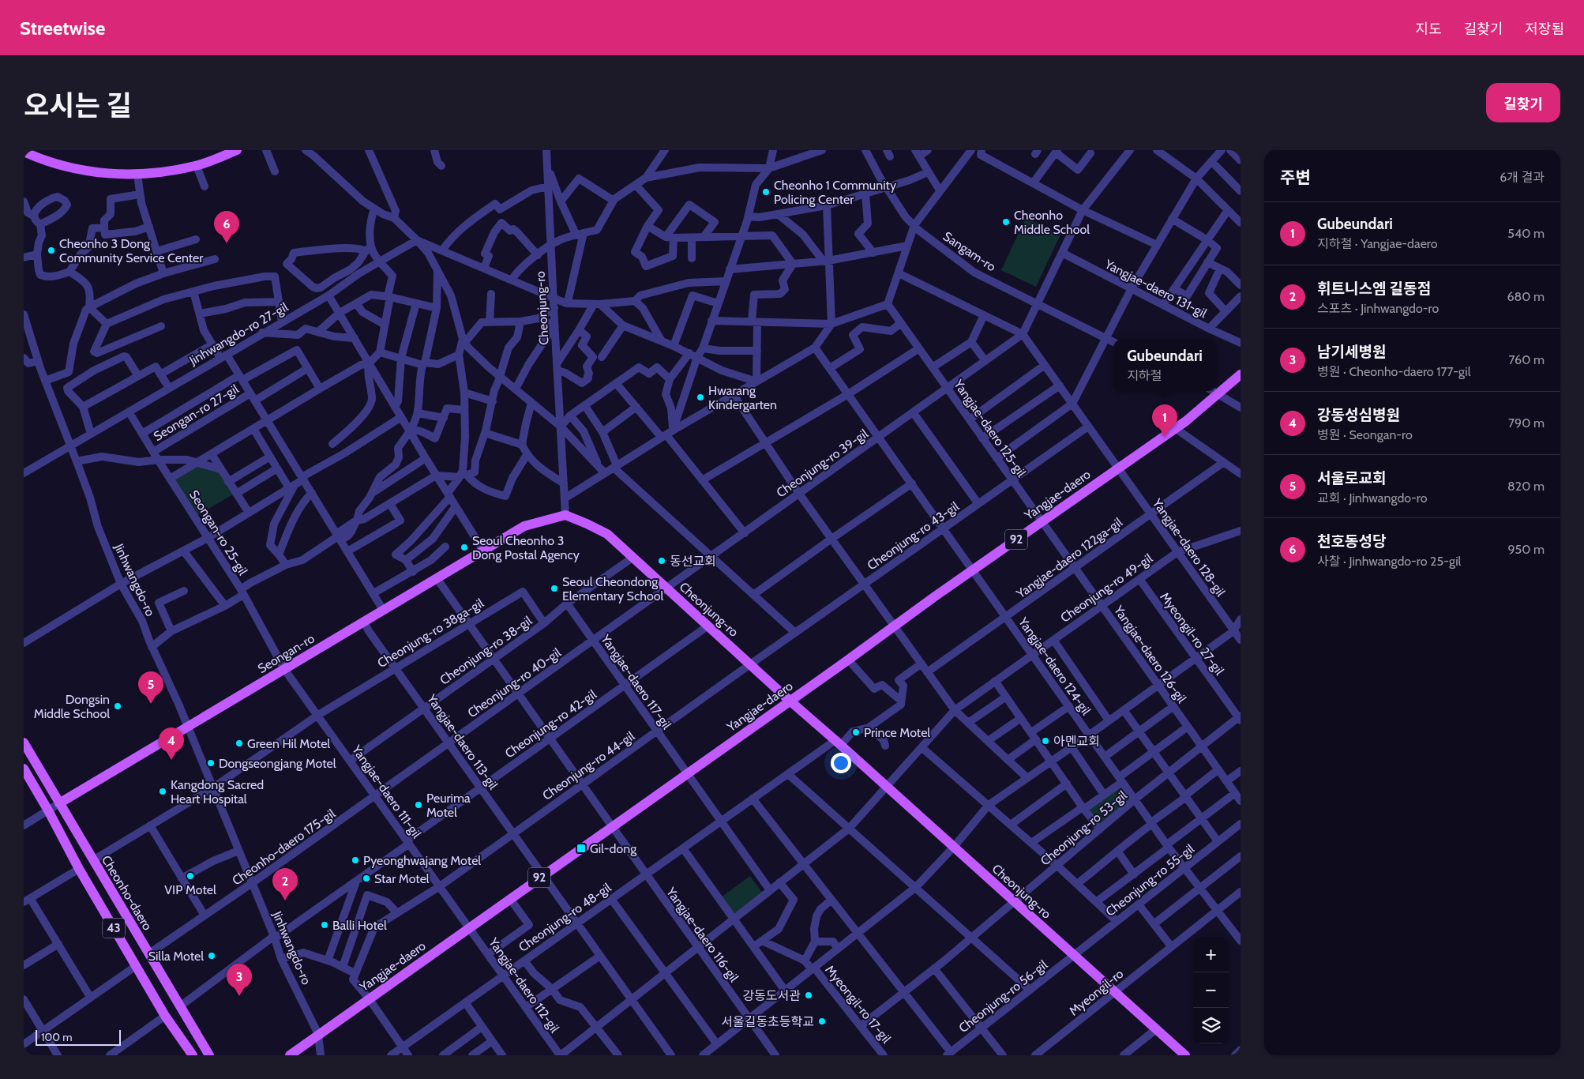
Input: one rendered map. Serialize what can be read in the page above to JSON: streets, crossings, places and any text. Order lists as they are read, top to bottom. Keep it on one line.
{"streets":{"main road":["Cheonjung-ro","Yangjae-daero","92","Seongan-ro","Cheonho-daero","43"],"street":["Sangam-ro","Yangjae-daero 131-gil","Jinhwangdo-ro 27-gil","Seongan-ro 27-gil","Yangjae-daero 125-gil","Cheonjung-ro 39-gil","Seongan-ro 25-gil","Cheonjung-ro 43-gil","Yangjae-daero 128-gil","Yangjae-daero 122ga-gil","Jinhwangdo-ro","Cheonjung-ro 49-gil","Cheonjung-ro 38ga-gil","Myeongil-ro 27-gil","Cheonjung-ro 38-gil","Yangjae-daero 126-gil","Yangjae-daero 124-gil","Yangjae-daero 117-gil","Cheonjung-ro 40-gil","Cheonjung-ro 42-gil","Yangjae-daero 113-gil","Cheonjung-ro 44-gil","Yangjae-daero 111-gil","Cheonjung-ro 53-gil","Cheonho-daero 175-gil","Cheonjung-ro 55-gil","Cheonjung-ro 48-gil","Yangjae-daero 116-gil","Yangjae-daero 112-gil","Myeongil-ro","Cheonjung-ro 56-gil","Myeongil-ro 17-gil"]},"crossings":[["Sangam-ro","Cheonjung-ro 39-gil"],["Yangjae-daero 131-gil","Cheonjung-ro 39-gil"],["Cheonjung-ro","Cheonjung-ro 39-gil"],["Cheonjung-ro","Yangjae-daero"],["Cheonjung-ro","Cheonjung-ro 43-gil"],["Cheonjung-ro","Cheonjung-ro 49-gil"],["Cheonjung-ro","Cheonjung-ro 38-gil"],["Cheonjung-ro","Seongan-ro"],["Cheonjung-ro","Cheonjung-ro 40-gil"],["Cheonjung-ro","Cheonjung-ro 42-gil"],["Cheonjung-ro","Cheonjung-ro 44-gil"],["Cheonjung-ro","Cheonjung-ro 53-gil"],["Cheonjung-ro","Cheonjung-ro 55-gil"],["Cheonjung-ro","Cheonjung-ro 48-gil"],["Cheonjung-ro","Myeongil-ro"],["Cheonjung-ro","Cheonjung-ro 56-gil"],["Jinhwangdo-ro 27-gil","Seongan-ro 27-gil"],["Jinhwangdo-ro 27-gil","Seongan-ro 25-gil"],["Jinhwangdo-ro 27-gil","Jinhwangdo-ro"],["Seongan-ro 27-gil","Seongan-ro 25-gil"],["Seongan-ro 27-gil","Seongan-ro"],["Yangjae-daero 125-gil","Cheonjung-ro 39-gil"],["Yangjae-daero 125-gil","Yangjae-daero"],["Yangjae-daero 125-gil","Cheonjung-ro 43-gil"],["Yangjae-daero 125-gil","Yangjae-daero 126-gil"],["Cheonjung-ro 39-gil","Yangjae-daero 128-gil"],["Cheonjung-ro 39-gil","Yangjae-daero 124-gil"],["Cheonjung-ro 39-gil","Cheonjung-ro 40-gil"],["Yangjae-daero","Yangjae-daero 128-gil"],["Yangjae-daero","Jinhwangdo-ro"],["Yangjae-daero","Yangjae-daero 126-gil"],["Yangjae-daero","Yangjae-daero 124-gil"],["Yangjae-daero","Yangjae-daero 117-gil"],["Yangjae-daero","Yangjae-daero 113-gil"],["Yangjae-daero","Yangjae-daero 111-gil"],["Yangjae-daero","Yangjae-daero 116-gil"],["Yangjae-daero","Yangjae-daero 112-gil"],["Seongan-ro 25-gil","Seongan-ro"],["Seongan-ro 25-gil","Yangjae-daero 111-gil"],["Cheonjung-ro 43-gil","Yangjae-daero 128-gil"],["Cheonjung-ro 43-gil","Yangjae-daero 124-gil"],["Cheonjung-ro 43-gil","Cheonjung-ro 44-gil"],["Yangjae-daero 128-gil","Yangjae-daero 122ga-gil"],["Yangjae-daero 128-gil","Cheonjung-ro 49-gil"],["Yangjae-daero 122ga-gil","Yangjae-daero 126-gil"],["Yangjae-daero 122ga-gil","Yangjae-daero 124-gil"],["Jinhwangdo-ro","Cheonjung-ro 38ga-gil"],["Jinhwangdo-ro","Seongan-ro"],["Jinhwangdo-ro","Cheonjung-ro 42-gil"],["Jinhwangdo-ro","Cheonho-daero 175-gil"],["Cheonjung-ro 49-gil","Myeongil-ro 27-gil"],["Cheonjung-ro 49-gil","Yangjae-daero 126-gil"],["Cheonjung-ro 49-gil","Yangjae-daero 124-gil"],["Cheonjung-ro 49-gil","Yangjae-daero 113-gil"],["Cheonjung-ro 49-gil","Yangjae-daero 116-gil"],["Cheonjung-ro 49-gil","Yangjae-daero 112-gil"],["Cheonjung-ro 38ga-gil","Cheonjung-ro 38-gil"],["Cheonjung-ro 38ga-gil","Yangjae-daero 113-gil"],["Cheonjung-ro 38ga-gil","Yangjae-daero 111-gil"],["Cheonjung-ro 38ga-gil","Cheonho-daero"],["Cheonjung-ro 38ga-gil","Yangjae-daero 116-gil"],["Myeongil-ro 27-gil","Cheonjung-ro 53-gil"],["Cheonjung-ro 38-gil","Yangjae-daero 117-gil"],["Cheonjung-ro 38-gil","Yangjae-daero 113-gil"],["Cheonjung-ro 38-gil","Yangjae-daero 111-gil"],["Cheonjung-ro 38-gil","Yangjae-daero 116-gil"],["Seongan-ro","Yangjae-daero 113-gil"],["Seongan-ro","Yangjae-daero 111-gil"],["Seongan-ro","Cheonho-daero"],["Seongan-ro","43"],["Seongan-ro","Yangjae-daero 116-gil"],["Yangjae-daero 126-gil","Cheonjung-ro 53-gil"],["Yangjae-daero 124-gil","Cheonjung-ro 53-gil"],["Yangjae-daero 124-gil","Cheonjung-ro 55-gil"],["Yangjae-daero 124-gil","Myeongil-ro"],["Yangjae-daero 117-gil","Cheonjung-ro 40-gil"],["Yangjae-daero 117-gil","Cheonjung-ro 42-gil"],["Yangjae-daero 117-gil","Cheonjung-ro 44-gil"],["Cheonjung-ro 40-gil","Yangjae-daero 113-gil"],["Cheonjung-ro 40-gil","Yangjae-daero 111-gil"],["Cheonjung-ro 40-gil","Cheonho-daero 175-gil"],["Cheonjung-ro 40-gil","Yangjae-daero 116-gil"],["Cheonjung-ro 42-gil","Yangjae-daero 113-gil"],["Cheonjung-ro 42-gil","Yangjae-daero 111-gil"],["Cheonjung-ro 42-gil","Cheonho-daero"],["Cheonjung-ro 42-gil","Yangjae-daero 116-gil"],["Yangjae-daero 113-gil","Cheonjung-ro 44-gil"],["Yangjae-daero 113-gil","Cheonjung-ro 48-gil"],["Cheonjung-ro 44-gil","Yangjae-daero 111-gil"],["Cheonjung-ro 44-gil","Yangjae-daero 116-gil"],["Yangjae-daero 111-gil","Cheonho-daero 175-gil"],["Yangjae-daero 111-gil","Yangjae-daero 112-gil"],["Cheonjung-ro 53-gil","Myeongil-ro 17-gil"],["Cheonho-daero 175-gil","Cheonho-daero"],["Cheonjung-ro 55-gil","Cheonjung-ro 56-gil"],["Cheonjung-ro 48-gil","Yangjae-daero 116-gil"],["Cheonjung-ro 48-gil","Yangjae-daero 112-gil"]],"places":{"other":["Cheonho 1 Community Policing Center","Cheonho Middle School","Cheonho 3 Dong Community Service Center","Hwarang Kindergarten","Seoul Cheonho 3 Dong Postal Agency","동선교회","Seoul Cheondong Elementary School","Dongsin Middle School","Prince Motel","아멘교회","Green Hil Motel","Dongseongjang Motel","Kangdong Sacred Heart Hospital","Peurima Motel","Pyeonghwajang Motel","VIP Motel","Star Motel","Balli Hotel","Silla Motel","강동도서관","서울길동초등학교"],"transit":["Gil-dong"]},"scale_bar":"100 m","page":{"header":"Streetwise","nav":["지도","길찾기","저장됨"],"title":"오시는 길","buttons":"길찾기","heading":["주변","6개 결과"],"list":[{"mark":"1","name":"Gubeundari","note":"지하철 · Yangjae-daero","value":"540 m"},{"mark":"2","name":"휘트니스엠 길동점","note":"스포츠 · Jinhwangdo-ro","value":"680 m"},{"mark":"3","name":"남기세병원","note":"병원 · Cheonho-daero 177-gil","value":"760 m"},{"mark":"4","name":"강동성심병원","note":"병원 · Seongan-ro","value":"790 m"},{"mark":"5","name":"서울로교회","note":"교회 · Jinhwangdo-ro","value":"820 m"},{"mark":"6","name":"천호동성당","note":"사찰 · Jinhwangdo-ro 25-gil","value":"950 m"}],"pins":["6","1","5","4","2","3"],"popup":["Gubeundari","지하철"],"map_buttons":["+","−"],"scale":"100 m"}}
